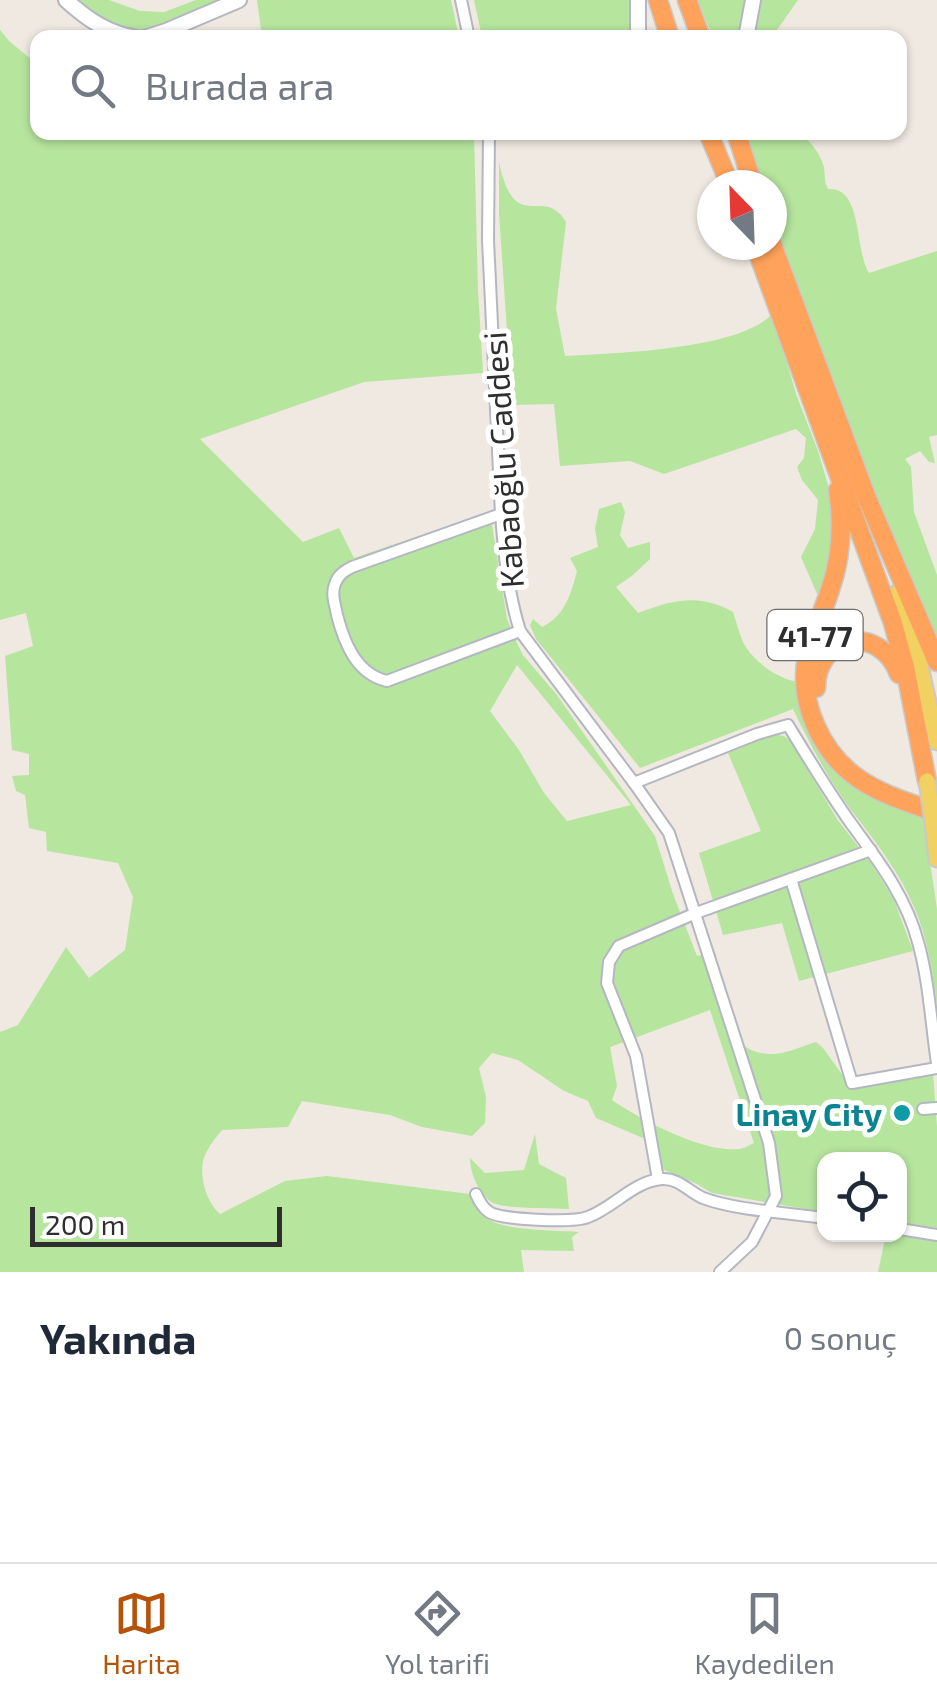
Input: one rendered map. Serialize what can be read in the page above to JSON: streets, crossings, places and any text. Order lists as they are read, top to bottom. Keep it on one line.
{"streets":{"highway":["41-77"],"street":["Kabaoğlu Caddesi"]},"places":["Linay City"],"scale_bar":"200 m","north":"top left","page":{"search":"Burada ara","scale":"200 m","heading":["Yakında","0 sonuç"],"nav":["Harita","Yol tarifi","Kaydedilen"]}}
